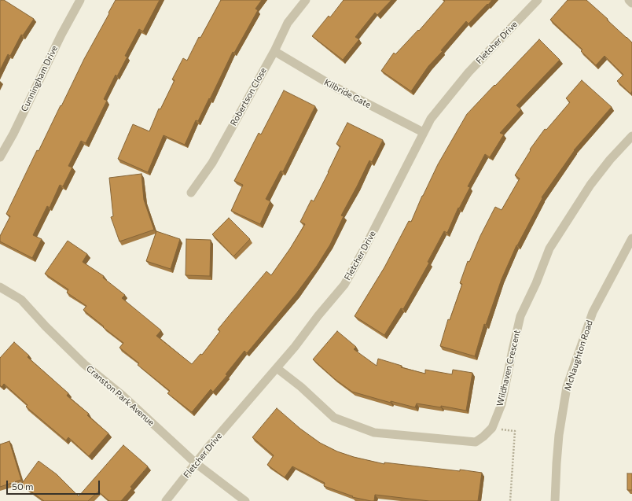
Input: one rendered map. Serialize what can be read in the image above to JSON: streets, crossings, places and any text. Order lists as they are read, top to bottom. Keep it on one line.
{"streets":{"street":["Fletcher Drive","Cunningham Drive","Kilbride Gate","Robertson Close","McNaughton Road","Wildhaven Crescent","Cranston Park Avenue"]},"crossings":[["Fletcher Drive","Kilbride Gate"],["Fletcher Drive","Wildhaven Crescent"],["Fletcher Drive","Cranston Park Avenue"],["Kilbride Gate","Robertson Close"]],"scale_bar":"50 m"}
